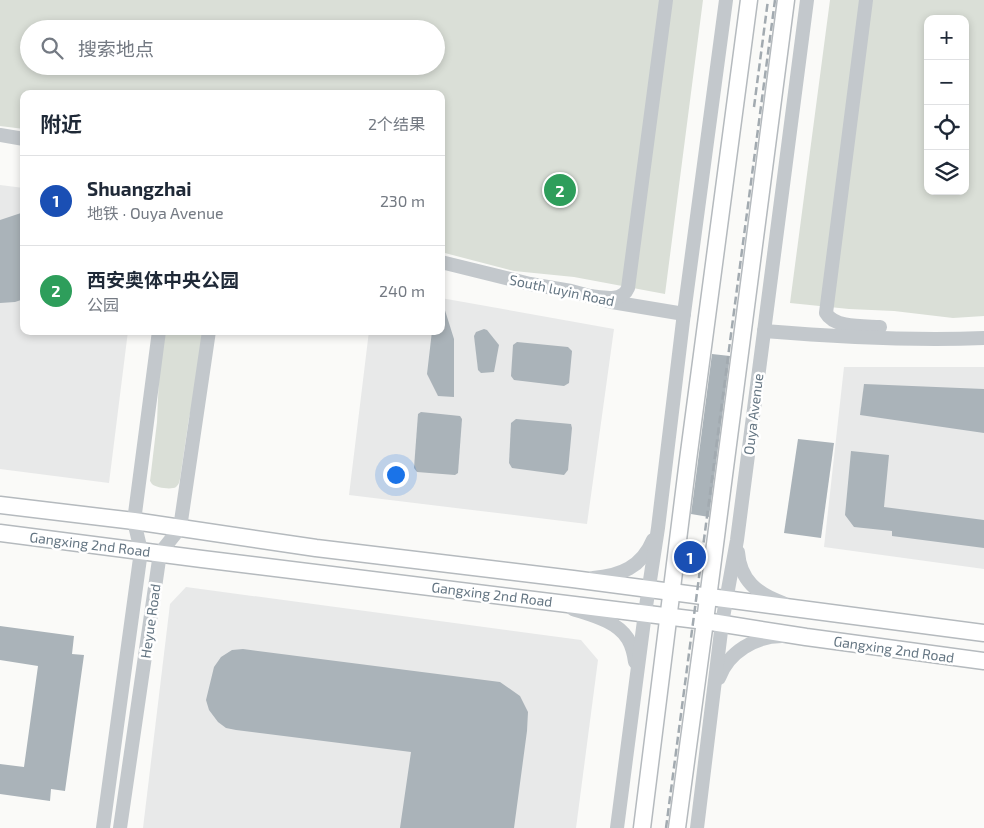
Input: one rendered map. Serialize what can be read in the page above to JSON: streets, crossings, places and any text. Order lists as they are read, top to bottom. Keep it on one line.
{"streets":{"main road":["Ouya Avenue","Gangxing 2nd Road"],"street":["South luyin Road","Heyue Road"]},"crossings":[["Ouya Avenue","Gangxing 2nd Road"],["Gangxing 2nd Road","Heyue Road"]],"page":{"map_buttons":["+","−"],"search":"搜索地点","heading":["附近","2个结果"],"list":[{"mark":"1","name":"Shuangzhai","note":"地铁 · Ouya Avenue","value":"230 m"},{"mark":"2","name":"西安奥体中央公园","note":"公园","value":"240 m"}],"pins":["2","1"]}}
